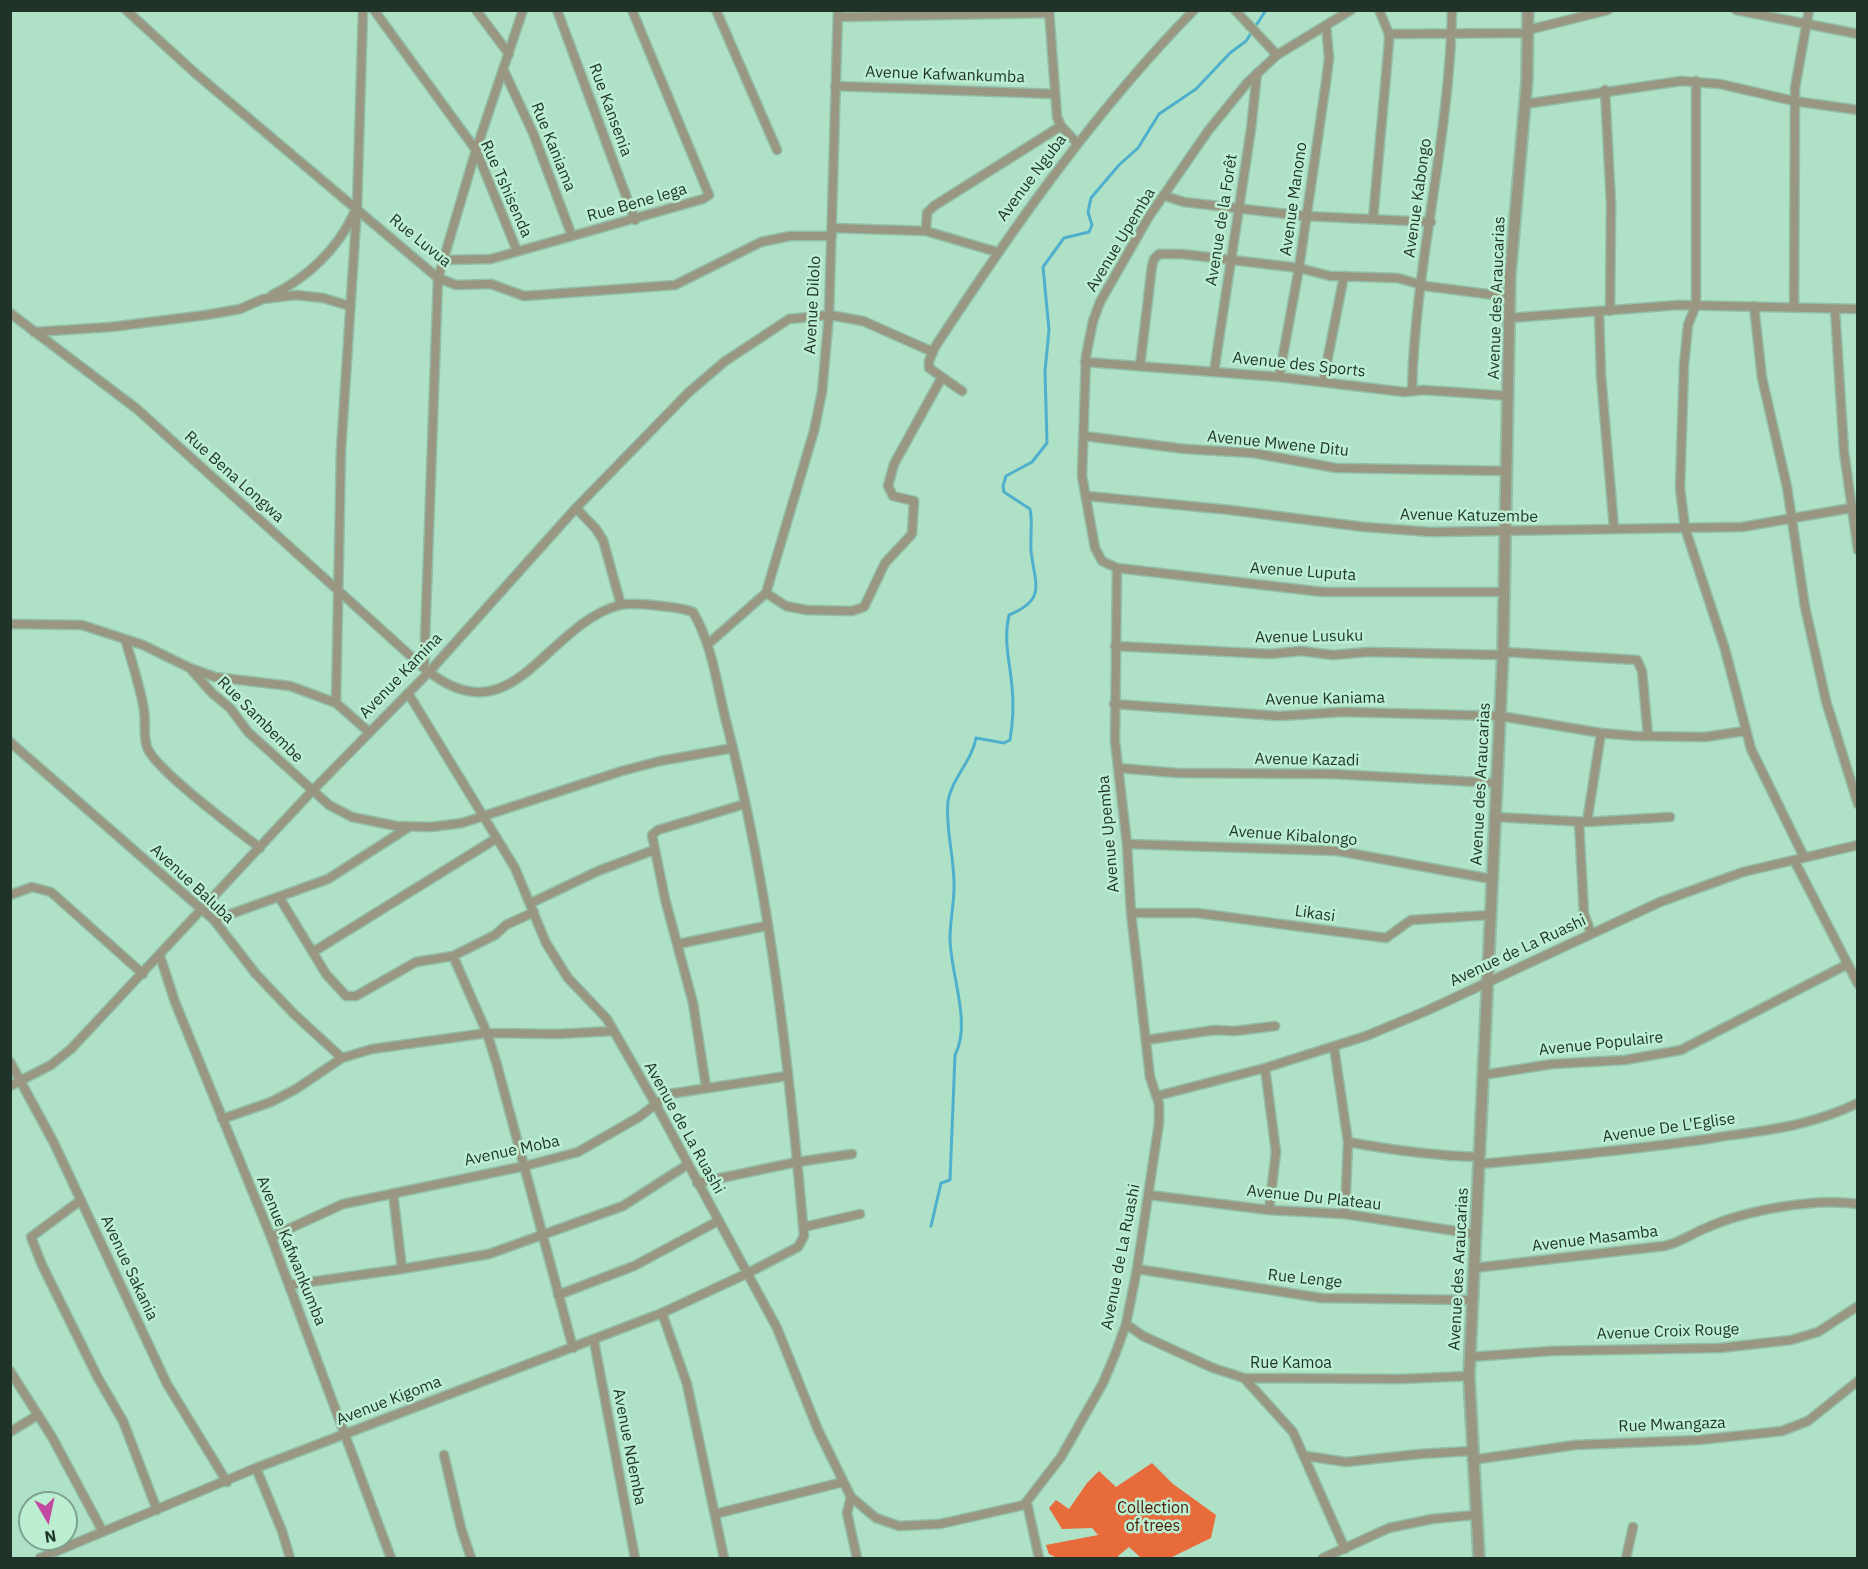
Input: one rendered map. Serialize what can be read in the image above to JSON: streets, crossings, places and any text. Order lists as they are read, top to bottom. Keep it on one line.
{"streets":{"street":["Avenue Kafwankumba","Rue Kansenia","Rue Kaniama","Avenue Nguba","Rue Tshisenda","Avenue Kabongo","Avenue Manono","Rue Bene lega","Avenue de la Forêt","Avenue Upemba","Rue Luvua","Avenue des Araucarias","Avenue Dilolo","Avenue des Sports","Avenue Mwene Ditu","Rue Bena Longwa","Avenue Katuzembe","Avenue Luputa","Avenue Lusuku","Avenue Kamina","Avenue Kaniama","Rue Sambembe","Avenue Kazadi","Avenue Kibalongo","Avenue Baluba","Likasi","Avenue de La Ruashi","Avenue Populaire","Avenue De L'Eglise","Avenue Moba","Avenue Du Plateau","Avenue Masamba","Avenue Sakania","Rue Lenge","Avenue Croix Rouge","Rue Kamoa","Avenue Kigoma","Rue Mwangaza","Avenue Ndemba"]},"crossings":[["Avenue Kafwankumba","Avenue Dilolo"],["Avenue Kafwankumba","Avenue Kamina"],["Avenue Kafwankumba","Avenue Moba"],["Avenue Kafwankumba","Avenue Kigoma"],["Rue Kansenia","Rue Bene lega"],["Rue Kaniama","Rue Bene lega"],["Avenue Nguba","Rue Luvua"],["Avenue Nguba","Avenue Kamina"],["Rue Tshisenda","Rue Bene lega"],["Avenue Kabongo","Avenue des Sports"],["Avenue Manono","Avenue Upemba"],["Avenue Manono","Avenue des Sports"],["Avenue de la Forêt","Avenue Upemba"],["Avenue de la Forêt","Avenue des Sports"],["Avenue Upemba","Avenue des Sports"],["Avenue Upemba","Avenue Mwene Ditu"],["Avenue Upemba","Avenue Katuzembe"],["Avenue Upemba","Avenue Luputa"],["Avenue Upemba","Avenue Lusuku"],["Avenue Upemba","Avenue Kaniama"],["Avenue Upemba","Avenue Kazadi"],["Avenue Upemba","Avenue Kibalongo"],["Avenue Upemba","Likasi"],["Avenue Upemba","Avenue de La Ruashi"],["Rue Luvua","Avenue Dilolo"],["Avenue des Araucarias","Avenue des Sports"],["Avenue des Araucarias","Avenue Mwene Ditu"],["Avenue des Araucarias","Avenue Katuzembe"],["Avenue des Araucarias","Avenue Luputa"],["Avenue des Araucarias","Avenue Lusuku"],["Avenue des Araucarias","Avenue Kaniama"],["Avenue des Araucarias","Avenue Kazadi"],["Avenue des Araucarias","Avenue Kibalongo"],["Avenue des Araucarias","Likasi"],["Avenue des Araucarias","Avenue de La Ruashi"],["Avenue des Araucarias","Avenue Populaire"],["Avenue des Araucarias","Avenue De L'Eglise"],["Avenue des Araucarias","Avenue Du Plateau"],["Avenue des Araucarias","Avenue Masamba"],["Avenue des Araucarias","Rue Lenge"],["Avenue des Araucarias","Avenue Croix Rouge"],["Avenue des Araucarias","Rue Kamoa"],["Avenue des Araucarias","Rue Mwangaza"],["Avenue Dilolo","Avenue Kamina"],["Rue Bena Longwa","Avenue Kamina"],["Avenue Lusuku","Avenue Kaniama"],["Avenue Kamina","Rue Sambembe"],["Avenue Kamina","Avenue Baluba"],["Avenue Kamina","Avenue de La Ruashi"],["Avenue Kamina","Avenue Sakania"],["Rue Sambembe","Avenue de La Ruashi"],["Avenue de La Ruashi","Avenue Moba"],["Avenue de La Ruashi","Avenue Du Plateau"],["Avenue de La Ruashi","Rue Lenge"],["Avenue de La Ruashi","Rue Kamoa"],["Avenue de La Ruashi","Avenue Kigoma"],["Avenue Sakania","Avenue Kigoma"],["Avenue Kigoma","Avenue Ndemba"]],"parks":["Collection of trees"],"north":"bottom"}
